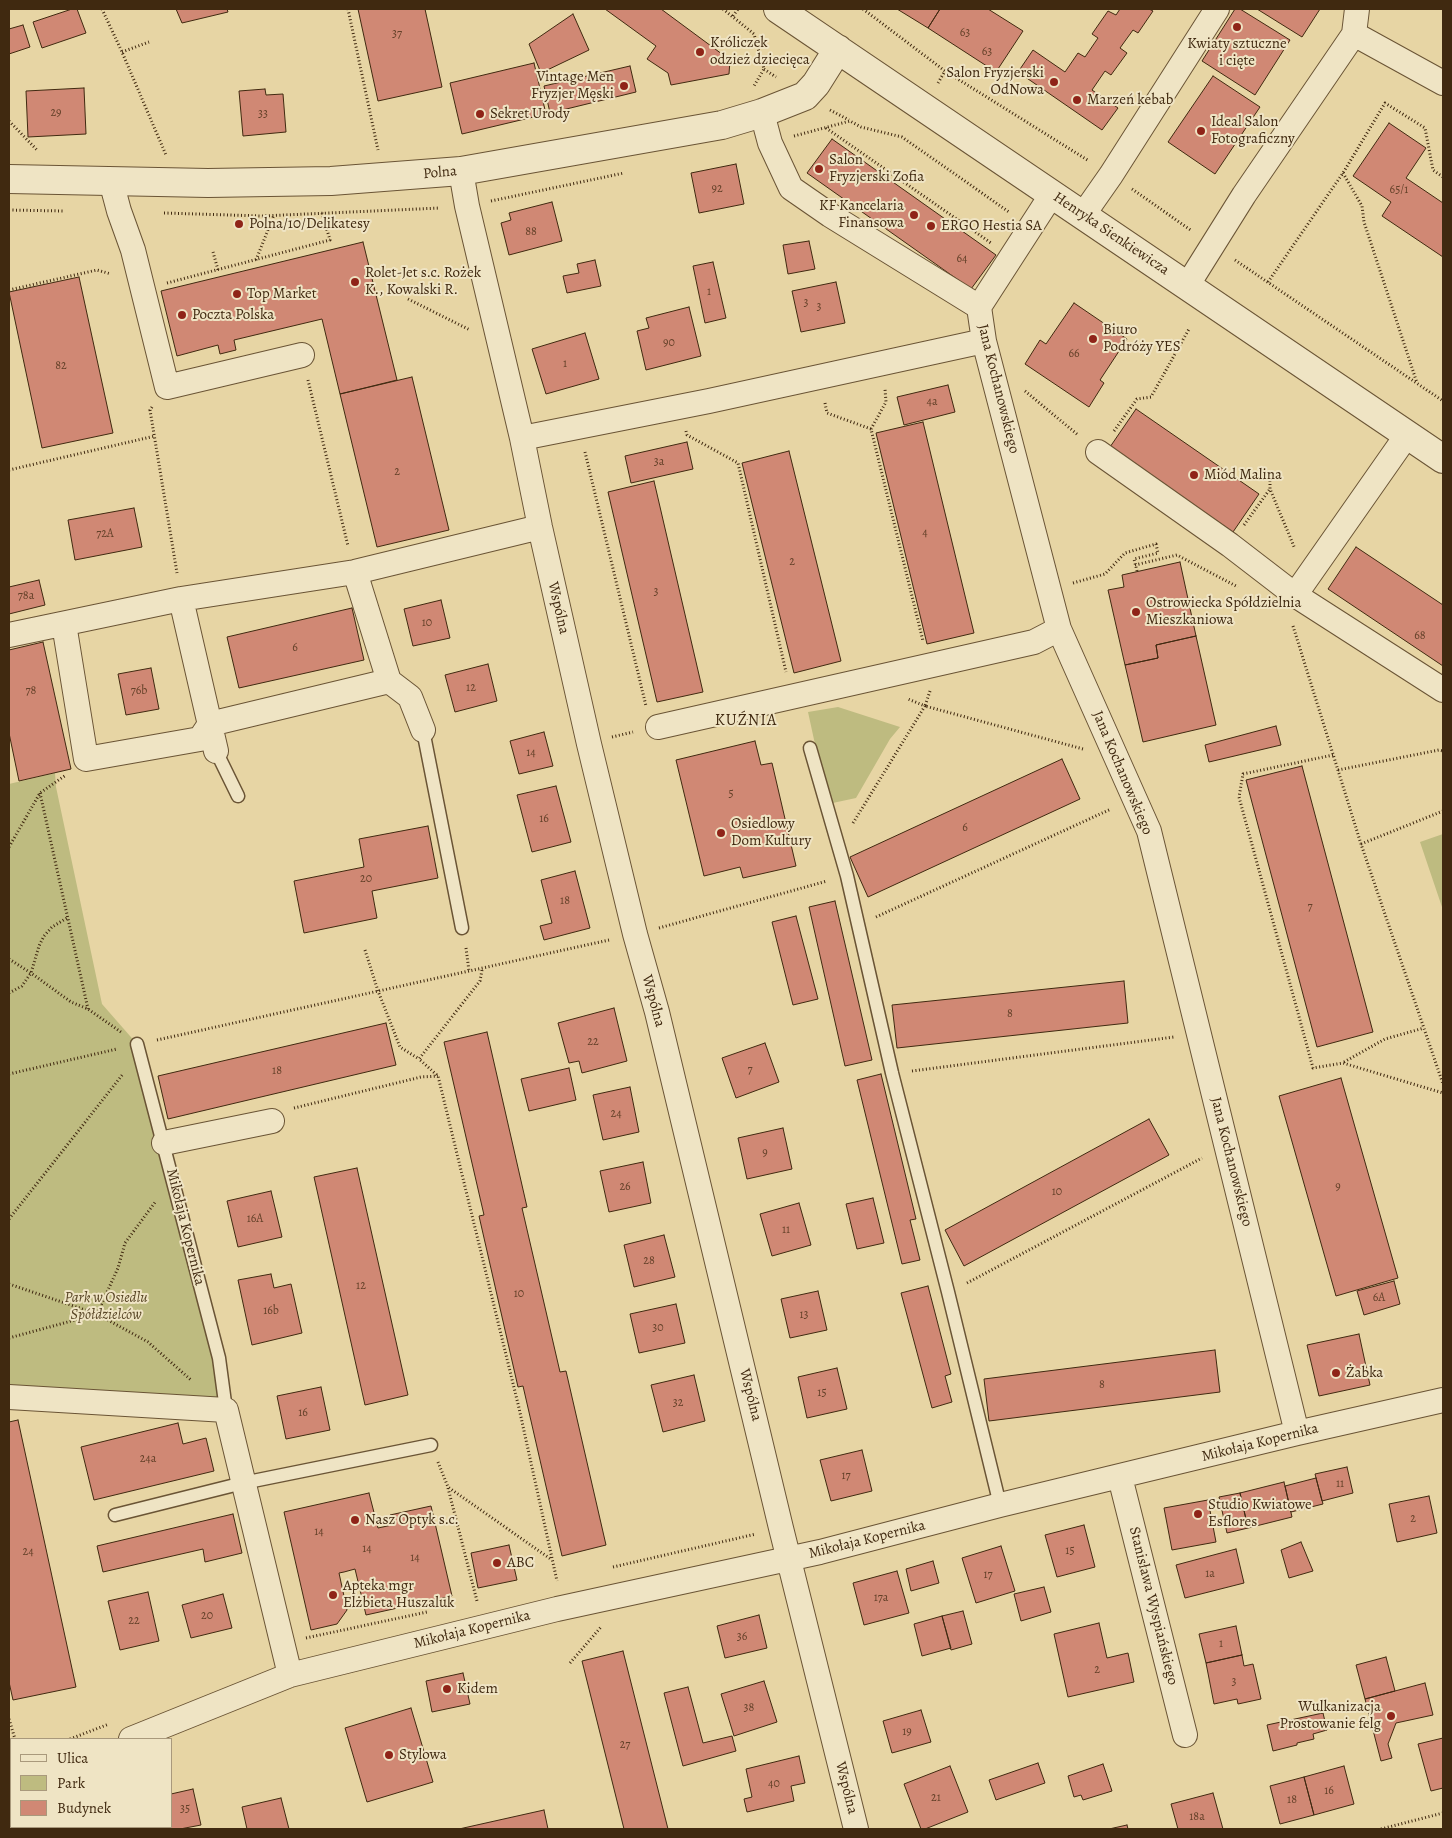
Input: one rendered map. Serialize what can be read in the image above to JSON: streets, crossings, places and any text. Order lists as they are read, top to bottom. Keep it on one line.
{"streets":{"street":["Polna","Henryka Sienkiewicza","Jana Kochanowskiego","Wspólna","Mikołaja Kopernika","Stanisława Wyspiańskiego"]},"crossings":[["Polna","Henryka Sienkiewicza"],["Polna","Wspólna"],["Henryka Sienkiewicza","Jana Kochanowskiego"],["Jana Kochanowskiego","Mikołaja Kopernika"],["Wspólna","Mikołaja Kopernika"],["Mikołaja Kopernika","Stanisława Wyspiańskiego"]],"districts":["KUŹNIA"],"parks":["Park w Osiedlu Spółdzielców"],"places":["Kwiaty sztuczne i cięte","Króliczek odzież dziecięca","Salon Fryzjerski OdNowa","Vintage Men Fryzjer Męski","Marzeń kebab","Sekret Urody","Ideal Salon Fotograficzny","Salon Fryzjerski Zofia","KF Kancelaria Finansowa","Polna/10/Delikatesy","ERGO Hestia SA","Rolet-Jet s.c. Rożek K., Kowalski R.","Top Market","Poczta Polska","Biuro Podróży YES","Miód Malina","Ostrowiecka Spółdzielnia Mieszkaniowa","Osiedlowy Dom Kultury","Żabka","Studio Kwiatowe Esflores","Nasz Optyk s.c.","ABC","Apteka mgr Elżbieta Huszaluk","Kidem","Wulkanizacja Prostowanie felg","Stylowa"],"house_numbers":["63","37","63","29","33","92","65/1","88","64","1","3","3","90","66","1","82","4a","3a","2","4","72A","2","3","78a","10","68","6","12","78","76b","14","5","16","6","20","18","7","8","22","7","18","24","9","26","9","10","16A","11","28","12","10","6A","16b","13","30","8","15","32","16","24a","17","11","2","14","14","15","24","14","1a","17","17a","20","22","36","1","2","3","38","19","27","40","16","21","18","35","18a"],"legend":["Ulica","Park","Budynek"]}
